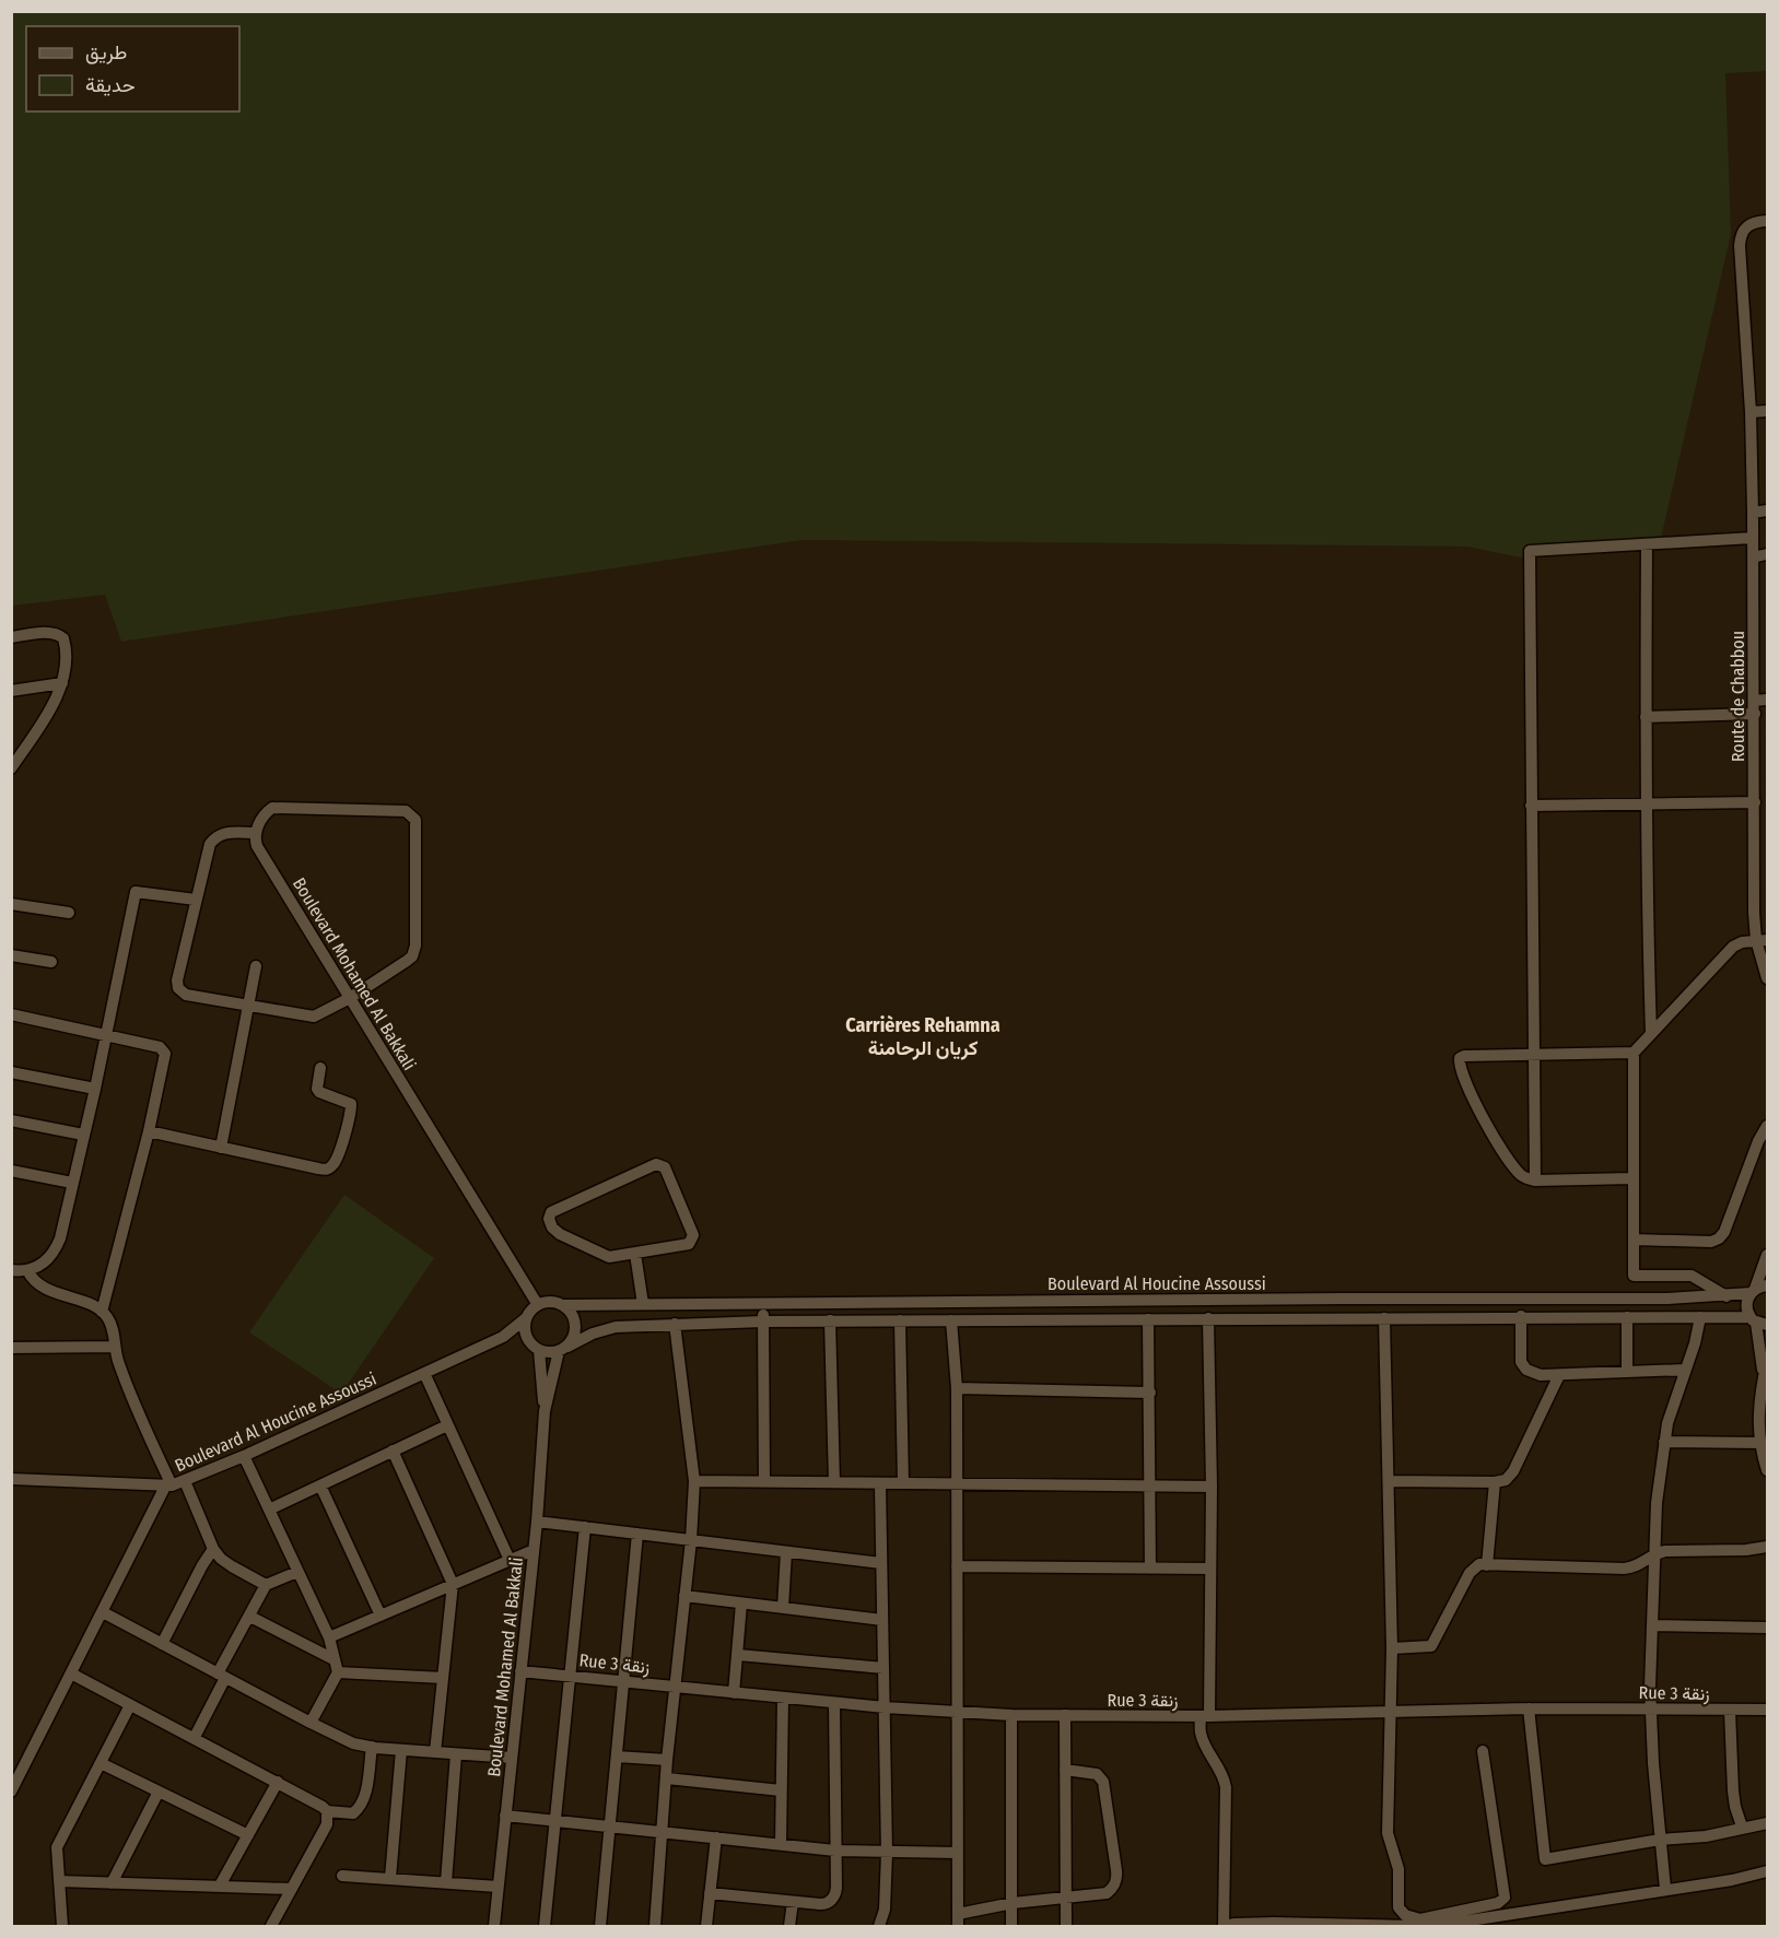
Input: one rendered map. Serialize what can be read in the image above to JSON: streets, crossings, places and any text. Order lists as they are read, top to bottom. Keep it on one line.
{"streets":{"street":["Route de Chabbou","Boulevard Mohamed Al Bakkali","Boulevard Al Houcine Assoussi","Rue 3 زنقة"]},"crossings":[["Boulevard Mohamed Al Bakkali","Boulevard Al Houcine Assoussi"],["Boulevard Mohamed Al Bakkali","Rue 3 زنقة"]],"districts":["Carrières Rehamna كريان الرحامنة"],"legend":["طريق","حديقة"]}
